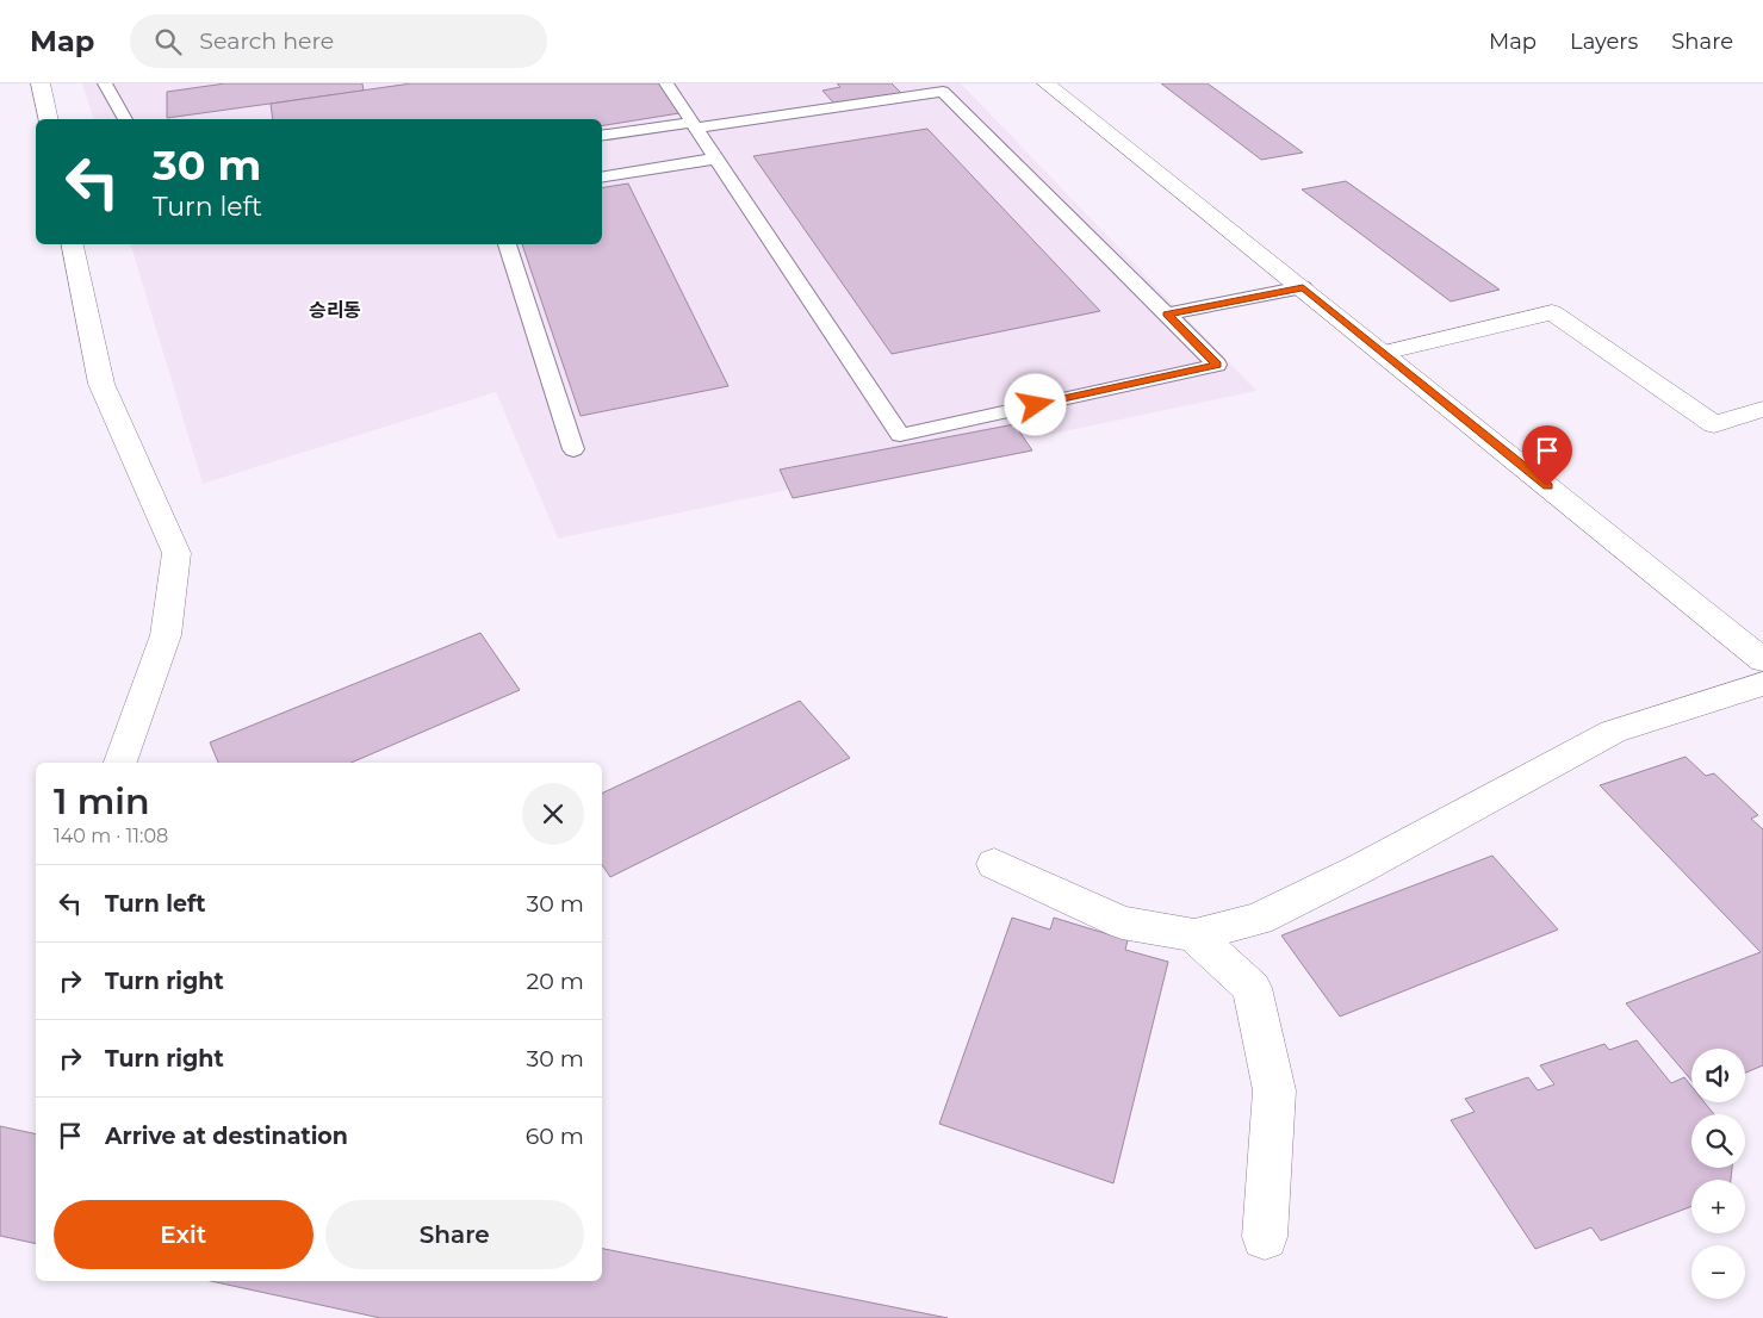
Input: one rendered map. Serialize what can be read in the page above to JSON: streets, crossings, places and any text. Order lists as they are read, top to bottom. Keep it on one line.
{"districts":["승리동"],"page":{"header":"Map","search":"Search here","nav":["Map","Layers","Share"],"turn":["30 m","Turn left"],"heading":["1 min","140 m · 11:08"],"list":[{"name":"Turn left","value":"30 m"},{"name":"Turn right","value":"20 m"},{"name":"Turn right","value":"30 m"},{"name":"Arrive at destination","value":"60 m"}],"map_buttons":["+","−"],"buttons":["Exit","Share"]}}
